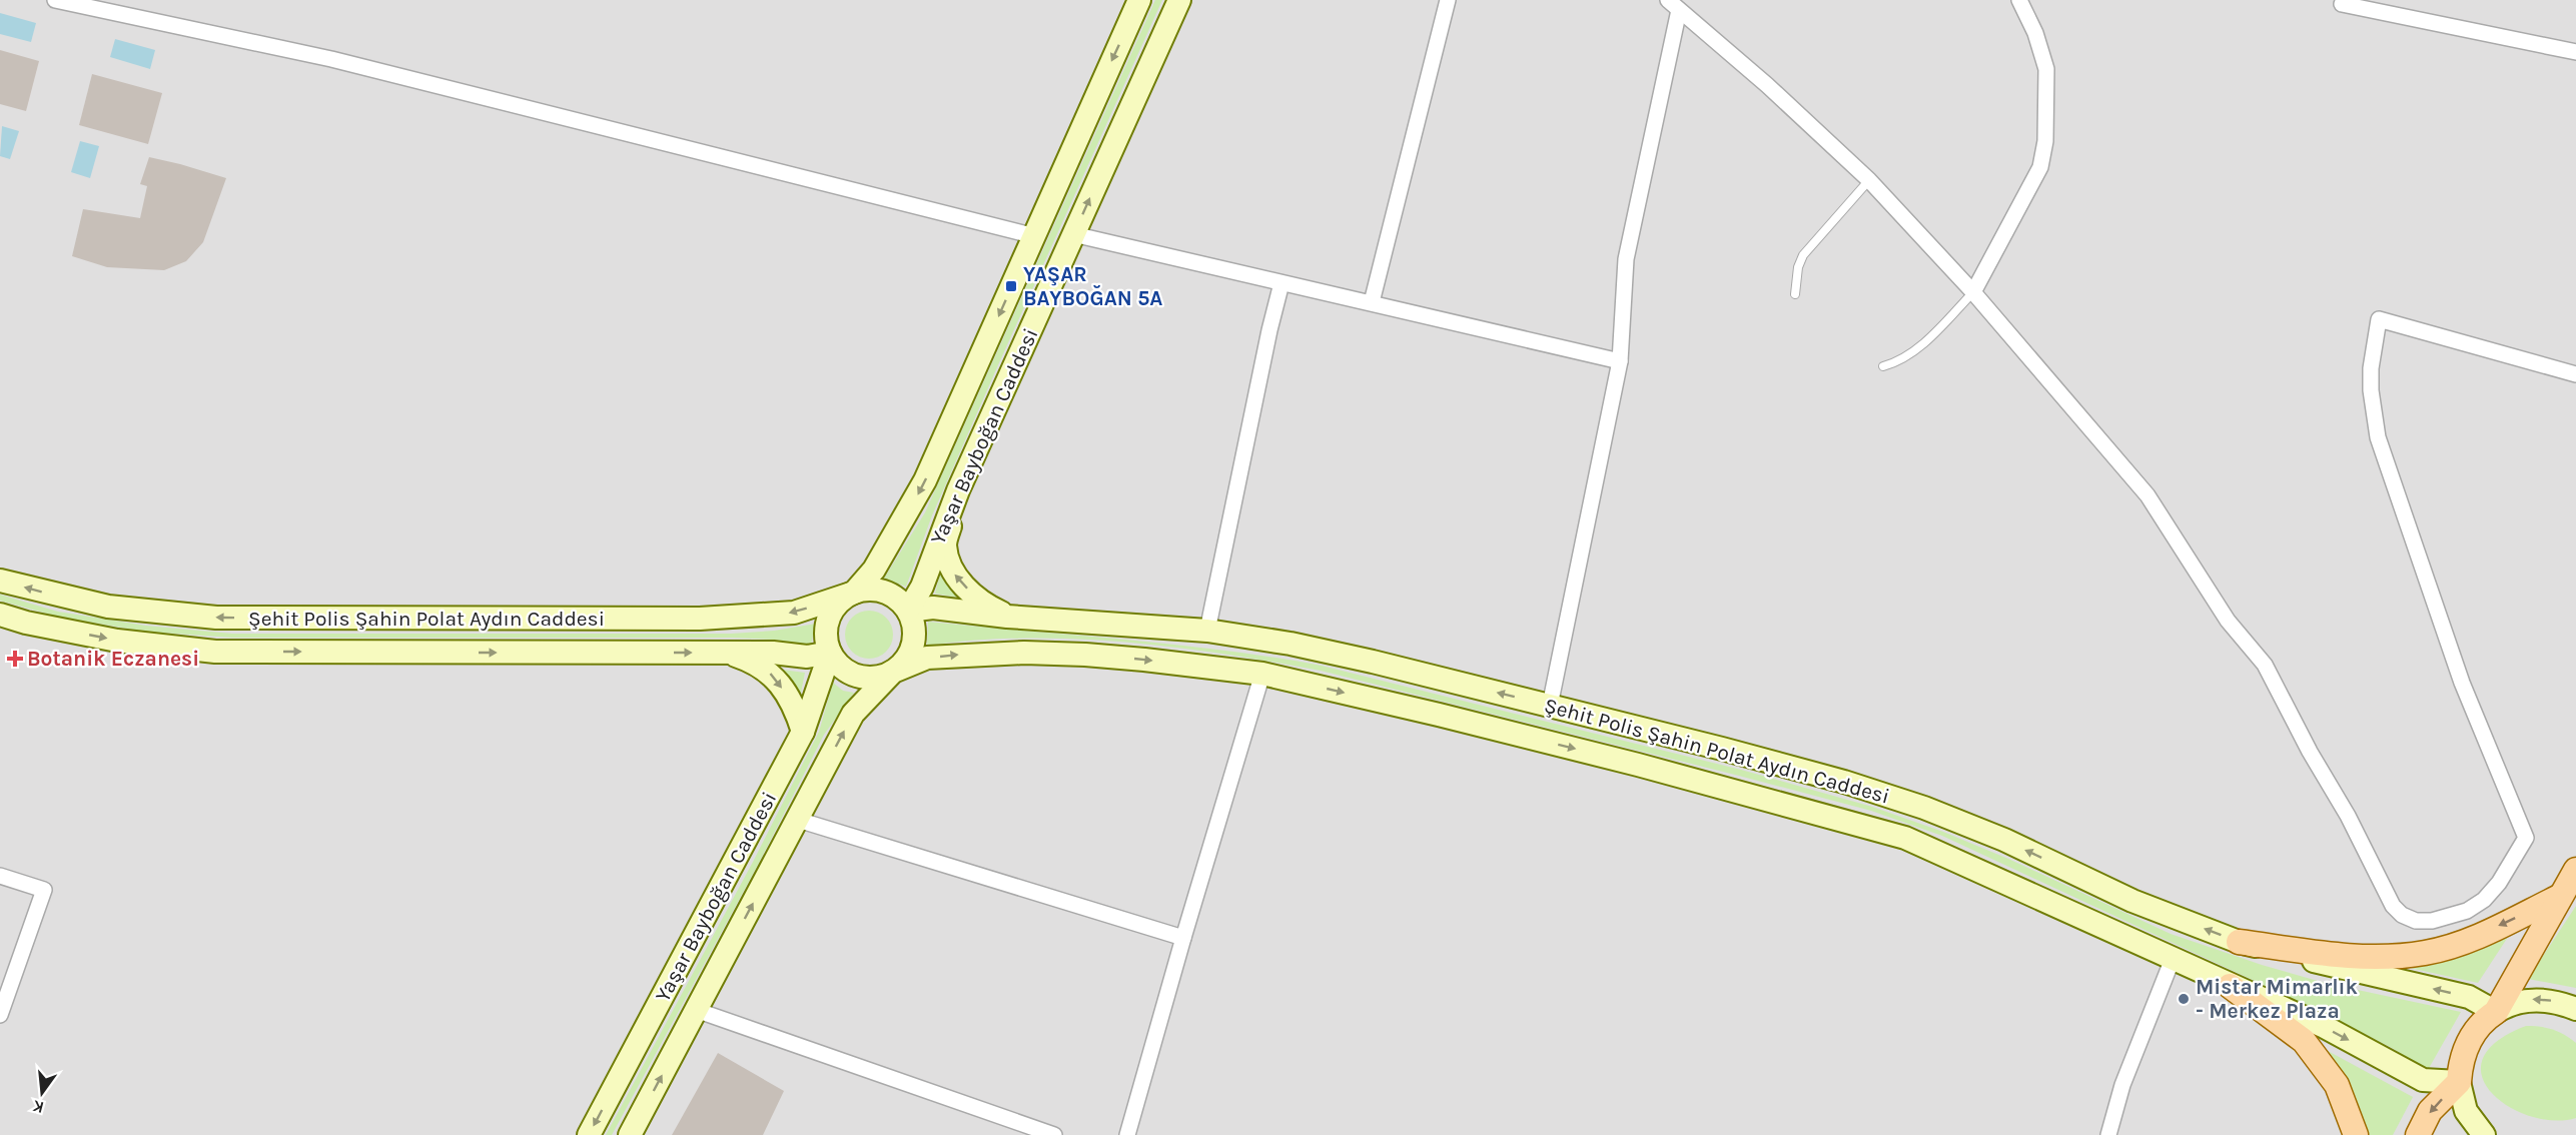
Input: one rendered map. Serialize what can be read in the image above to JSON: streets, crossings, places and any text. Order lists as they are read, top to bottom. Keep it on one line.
{"streets":{"main road":["Yaşar Bayboğan Caddesi","Şehit Polis Şahin Polat Aydın Caddesi"]},"crossings":[["Yaşar Bayboğan Caddesi","Şehit Polis Şahin Polat Aydın Caddesi"]],"places":{"transit":["YAŞAR BAYBOĞAN 5A"],"health":["Botanik Eczanesi"],"other":["Mistar Mimarlık - Merkez Plaza"]},"north":"bottom"}
